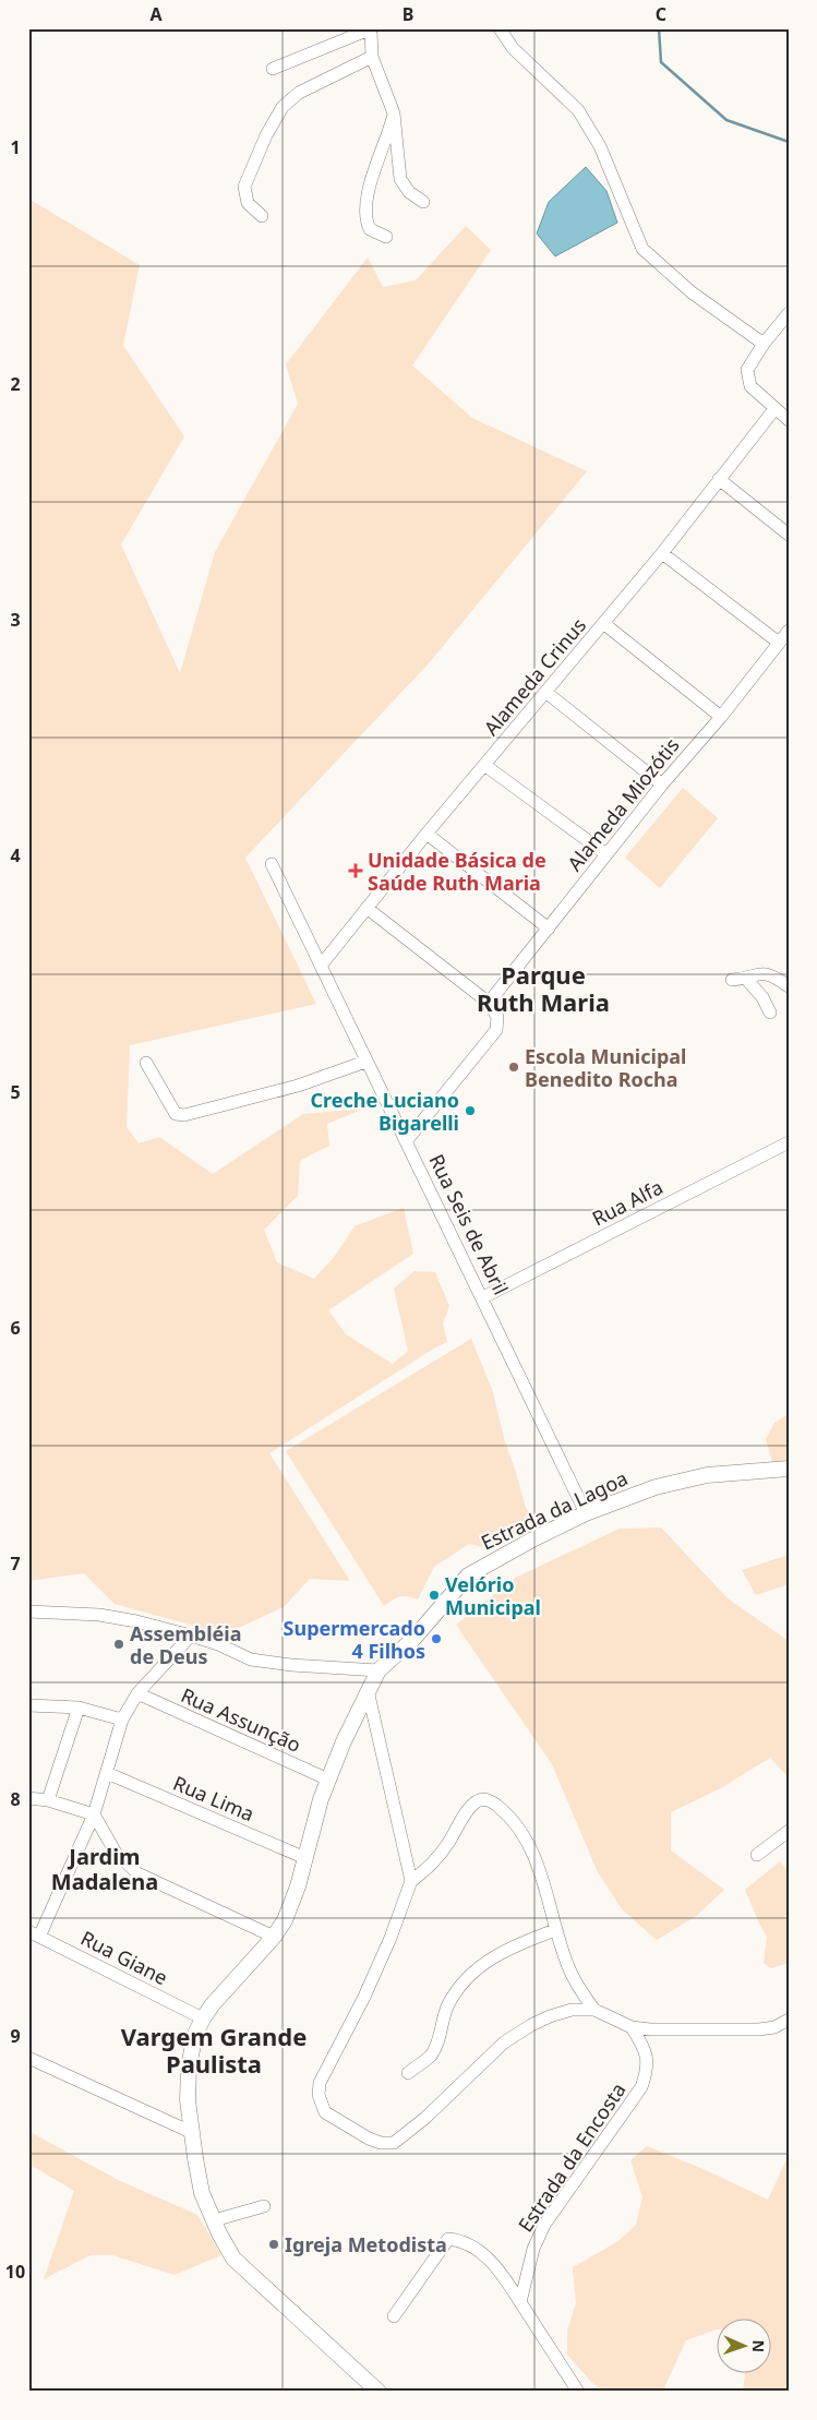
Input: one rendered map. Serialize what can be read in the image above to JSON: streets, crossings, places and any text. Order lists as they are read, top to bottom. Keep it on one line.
{"streets":{"street":["Alameda Crinus","Alameda Miozótis","Rua Alfa","Rua Seis de Abril","Estrada da Lagoa","Rua Assunção","Rua Lima","Rua Giane","Estrada da Encosta"]},"crossings":[["Alameda Crinus","Rua Seis de Abril"],["Rua Alfa","Rua Seis de Abril"],["Rua Seis de Abril","Estrada da Lagoa"],["Estrada da Lagoa","Rua Assunção"],["Estrada da Lagoa","Rua Lima"],["Estrada da Lagoa","Rua Giane"]],"districts":["Parque Ruth Maria","Jardim Madalena","Vargem Grande Paulista"],"places":{"health":["Unidade Básica de Saúde Ruth Maria"],"other":["Escola Municipal Benedito Rocha","Creche Luciano Bigarelli","Velório Municipal","Supermercado 4 Filhos","Assembléia de Deus","Igreja Metodista"]},"north":"right","grid":{"columns":["A","B","C"],"rows":["1","2","3","4","5","6","7","8","9","10"]}}
